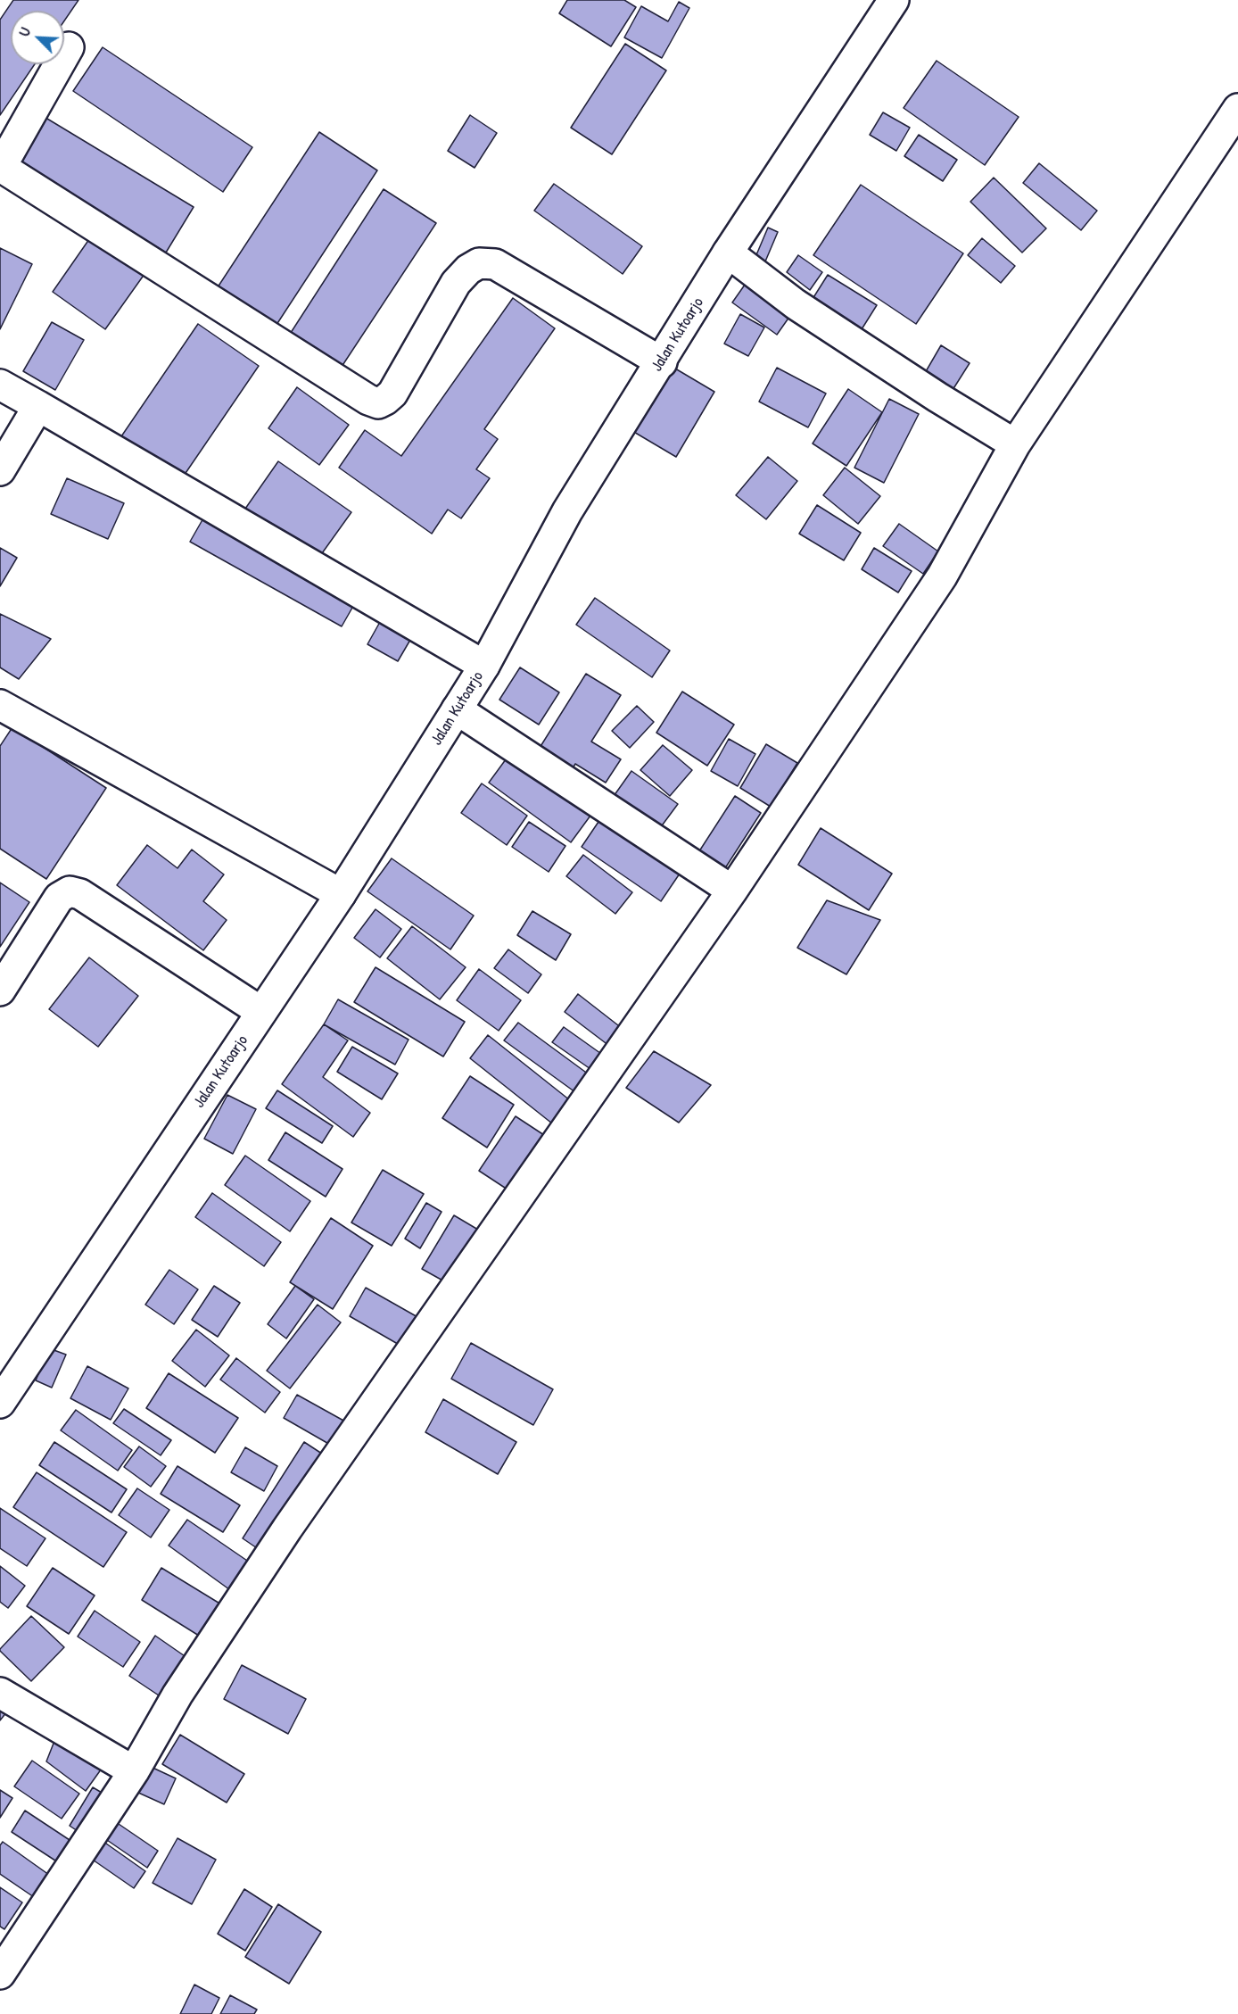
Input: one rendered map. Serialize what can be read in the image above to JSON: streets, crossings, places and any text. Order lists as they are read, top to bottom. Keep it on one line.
{"streets":{"street":["Jalan Kutoarjo"]},"north":"top left"}
